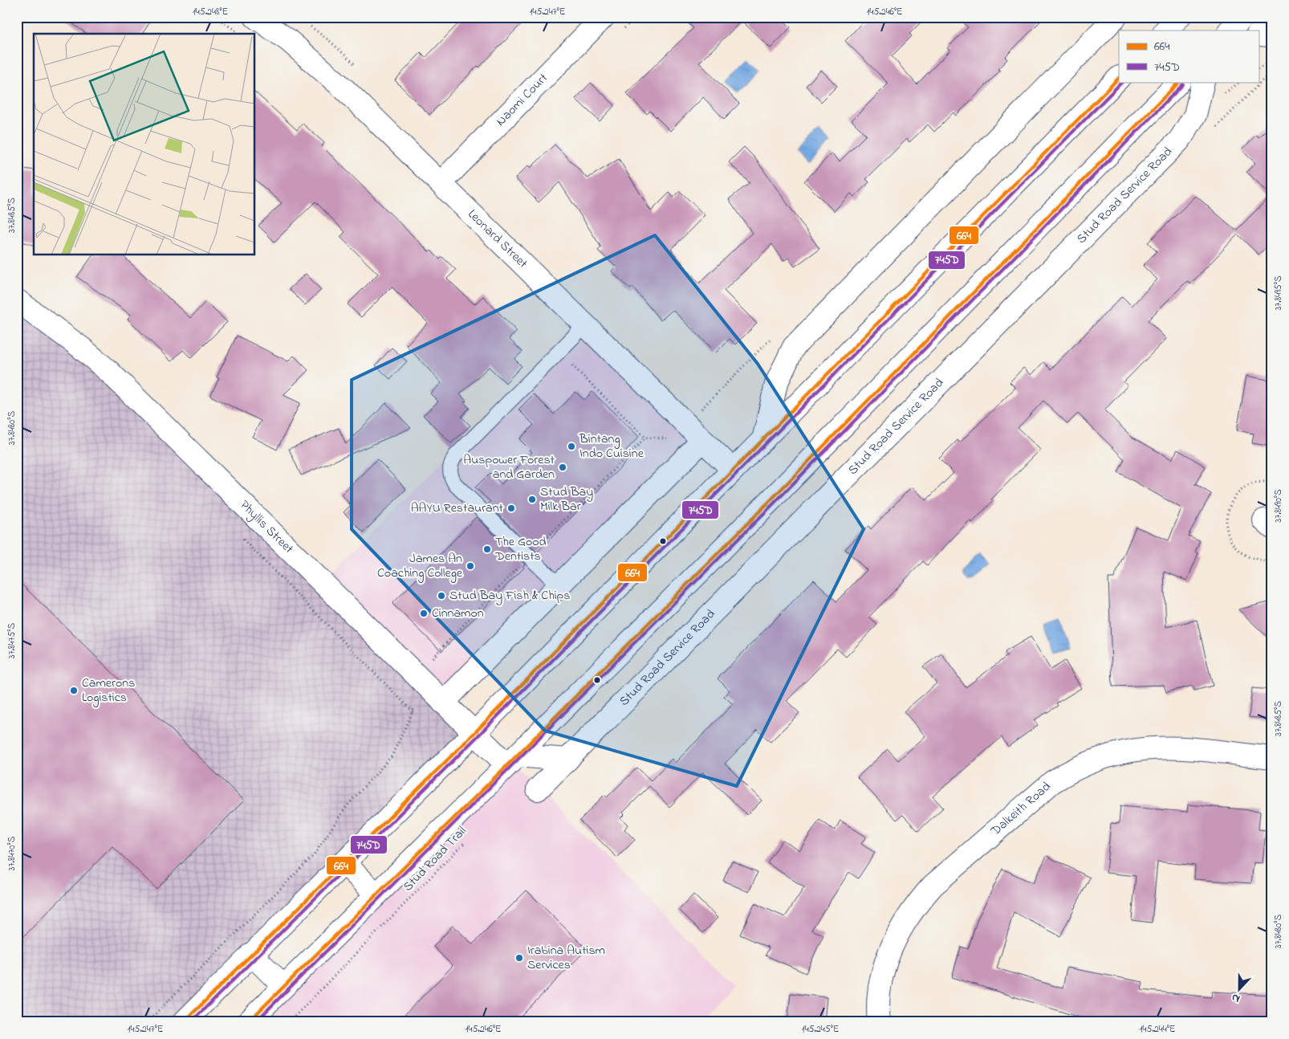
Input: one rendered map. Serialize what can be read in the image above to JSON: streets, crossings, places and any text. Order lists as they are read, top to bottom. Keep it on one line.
{"streets":{"street":["Naomi Court","Stud Road Service Road","Leonard Street","Phyllis Street","Dalkeith Road"],"path":["Stud Road Trail"]},"crossings":[["Naomi Court","Leonard Street"]],"places":["Bintang Indo Cuisine","Auspower Forest and Garden","Stud Bay Milk Bar","AAYU Restaurant","The Good Dentists","James An Coaching College","Stud Bay Fish & Chips","Cinnamon","Camerons Logistics","Irabina Autism Services"],"lines":["transit line 664","transit line 745D"],"legend":["664","745D"],"north":"bottom","coordinates":["145.248°E","145.247°E","145.246°E","37.8485°S","37.8495°S","37.8480°S","37.8490°S","37.8475°S","37.8470°S","145.245°E","145.244°E"]}
